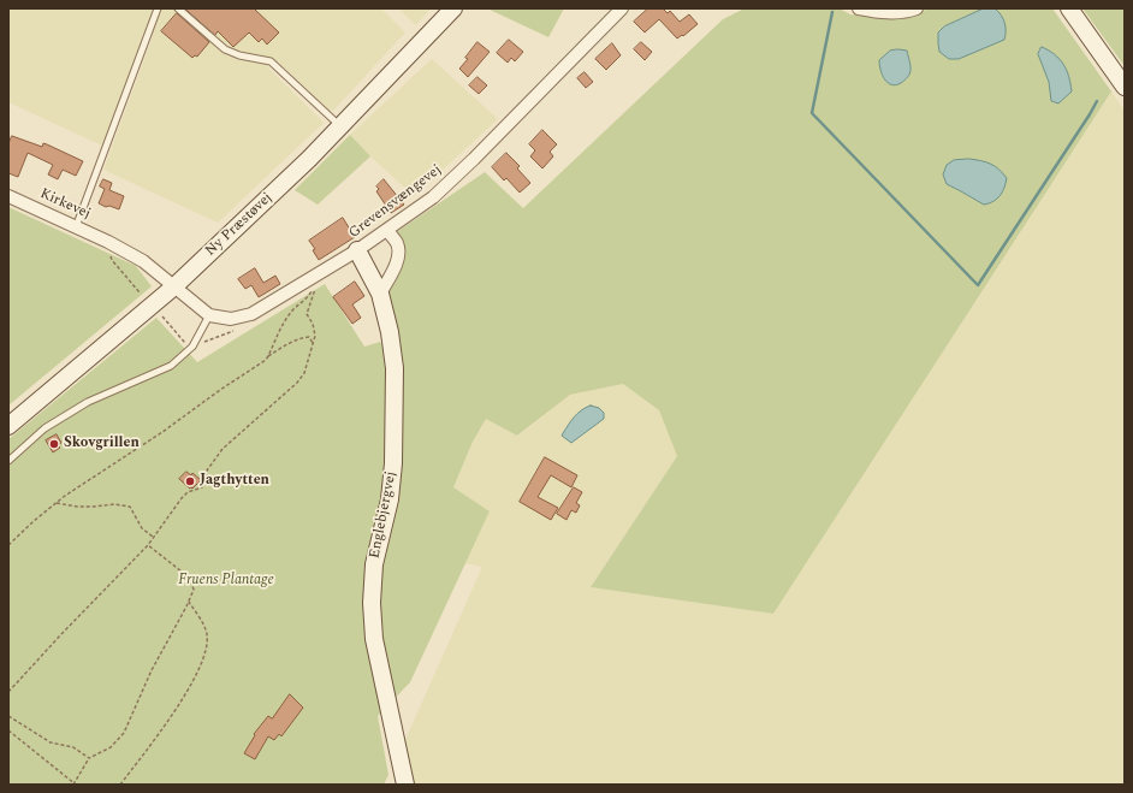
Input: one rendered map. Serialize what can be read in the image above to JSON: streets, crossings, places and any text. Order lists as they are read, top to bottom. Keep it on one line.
{"streets":{"street":["Grevensvængevej","Kirkevej","Ny Præstøvej","Englebjergvej"]},"crossings":[["Grevensvængevej","Englebjergvej"],["Kirkevej","Ny Præstøvej"]],"parks":["Fruens Plantage"],"places":["Skovgrillen","Jagthytten"]}
